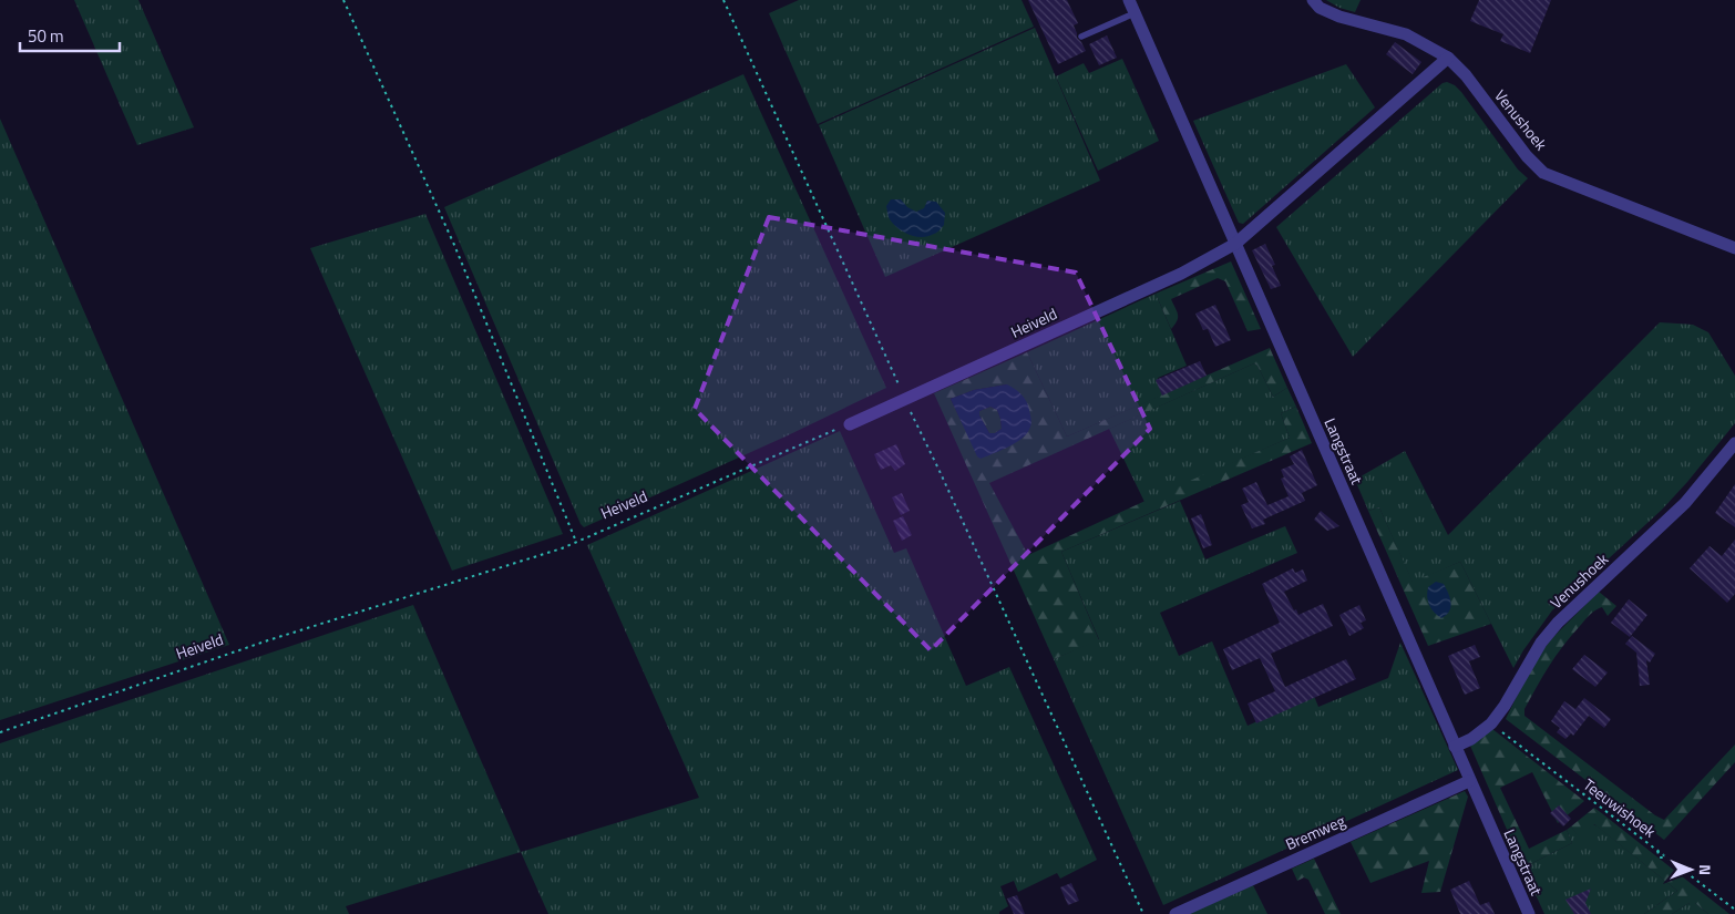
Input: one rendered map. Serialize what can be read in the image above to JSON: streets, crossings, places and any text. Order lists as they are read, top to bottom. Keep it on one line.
{"streets":{"street":["Venushoek","Heiveld","Langstraat","Bremweg"],"path":["Teeuwishoek"]},"crossings":[["Venushoek","Langstraat"],["Venushoek","Teeuwishoek"],["Heiveld","Langstraat"],["Langstraat","Bremweg"]],"scale_bar":"50 m","north":"right"}
